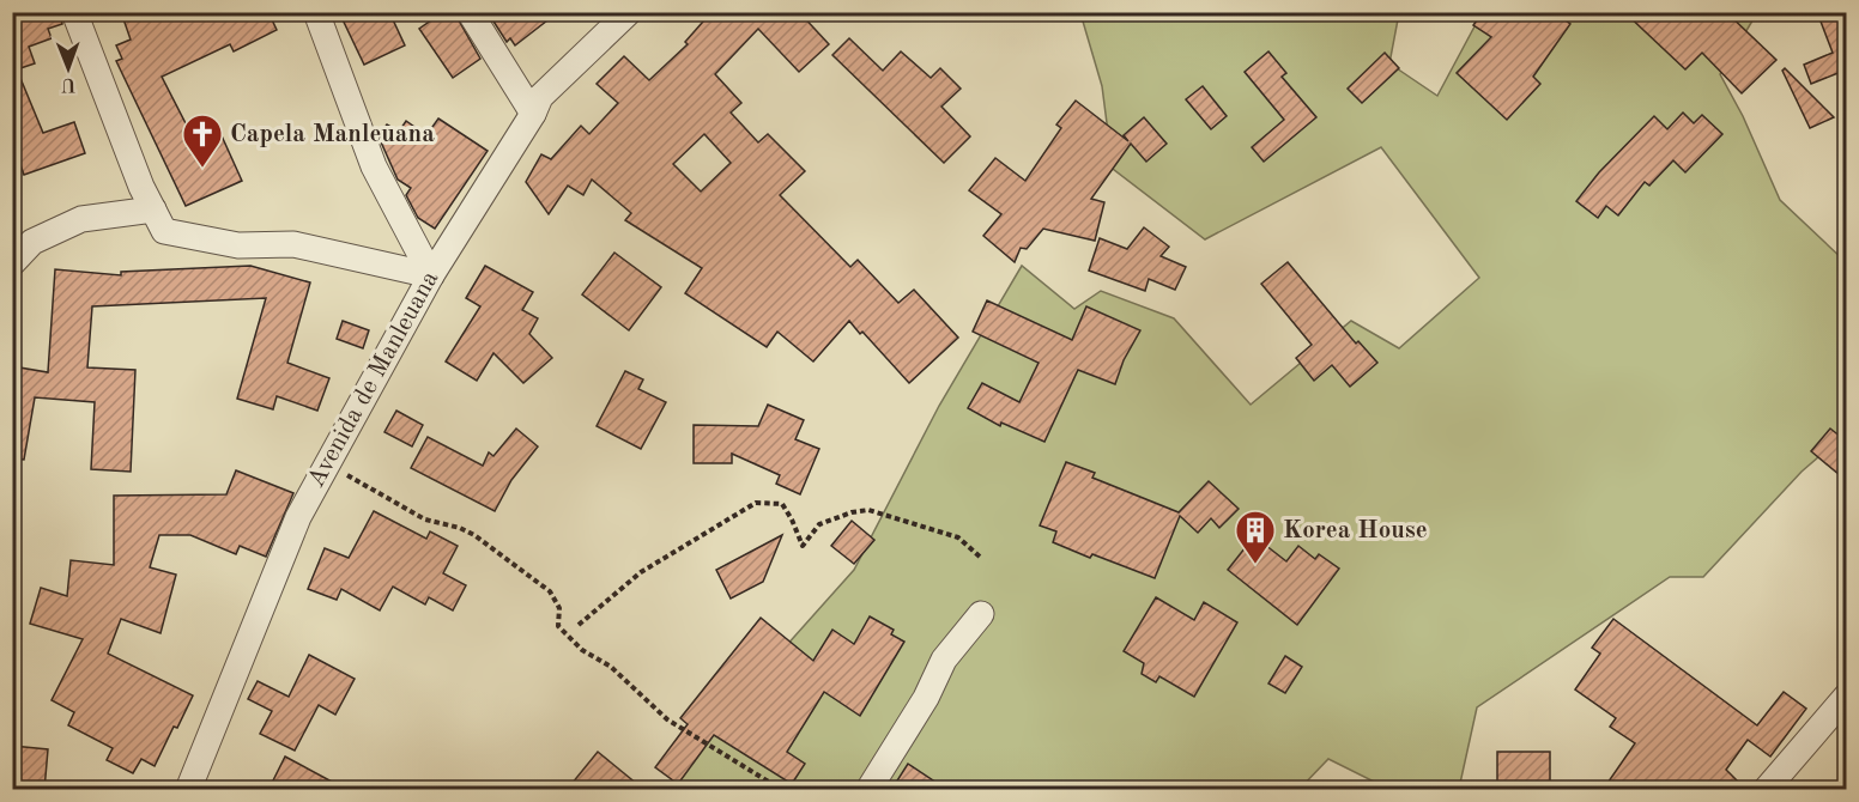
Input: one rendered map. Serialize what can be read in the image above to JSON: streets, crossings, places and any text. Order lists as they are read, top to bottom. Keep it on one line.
{"streets":{"street":["Avenida de Manleuana"]},"places":{"church":["Capela Manleuana"],"building":["Korea House"]},"north":"bottom"}
